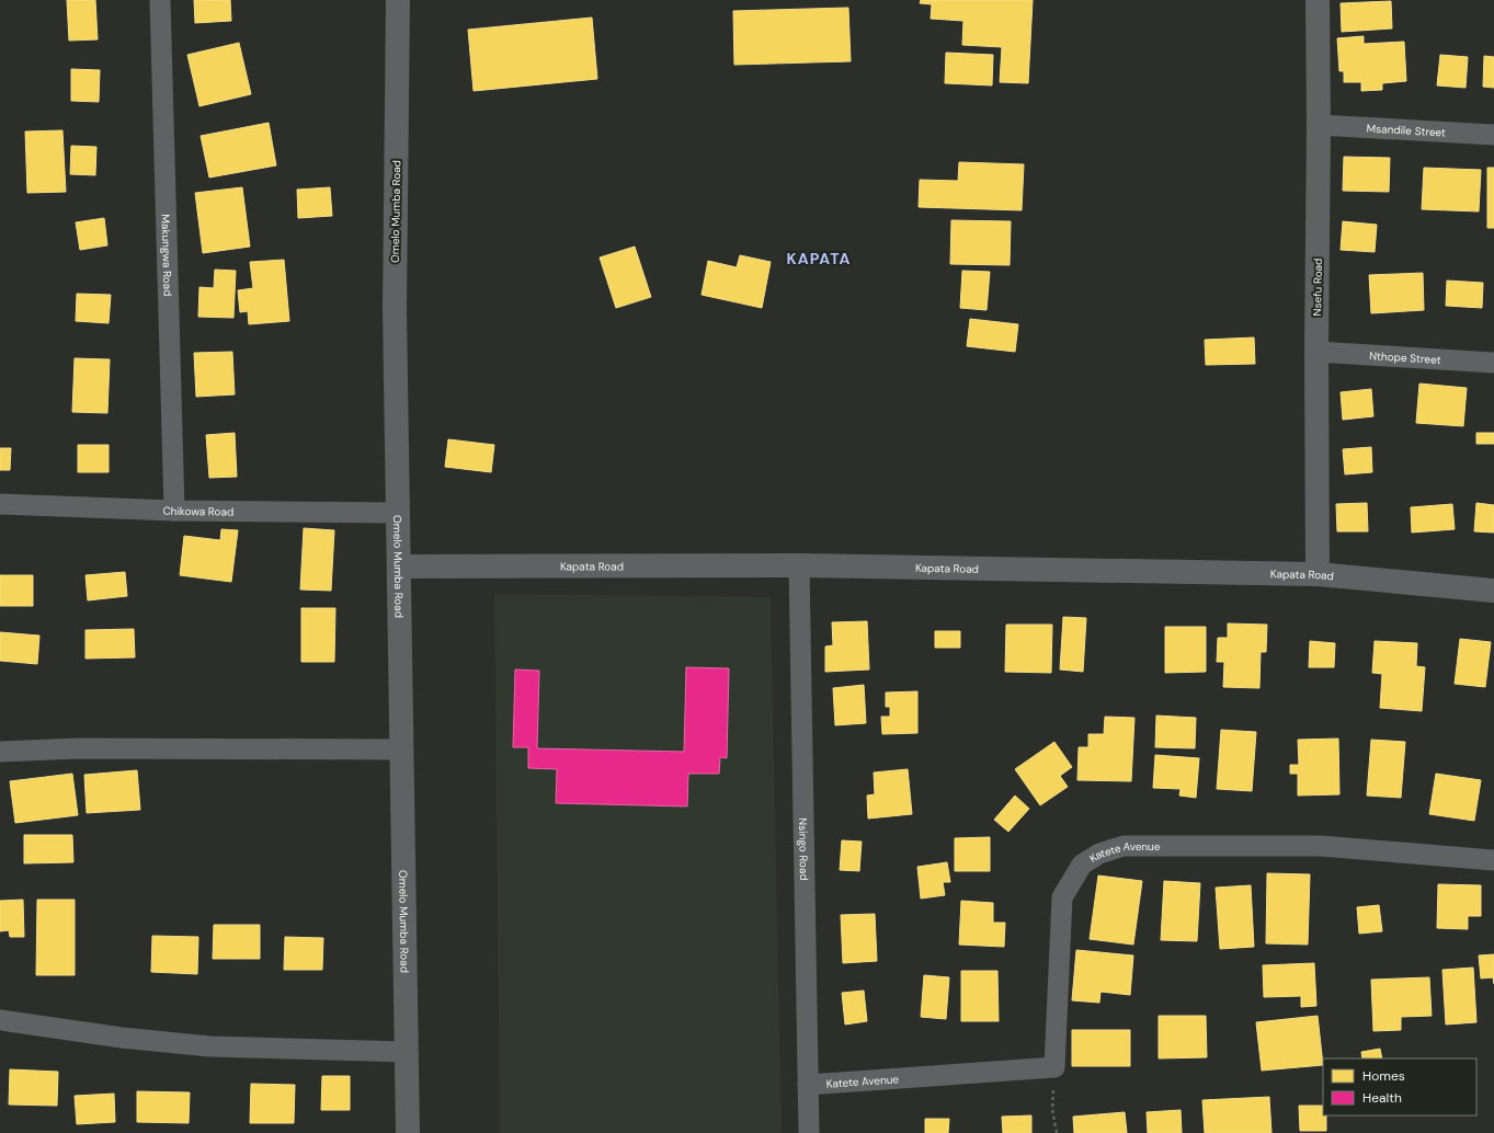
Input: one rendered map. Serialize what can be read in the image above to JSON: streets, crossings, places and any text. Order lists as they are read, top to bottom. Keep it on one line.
{"streets":{"street":["Msandile Street","Omelo Mumba Road","Makungwa Road","Nsefu Road","Nthope Street","Chikowa Road","Kapata Road","Nsingo Road","Katete Avenue"]},"crossings":[["Msandile Street","Nsefu Road"],["Omelo Mumba Road","Chikowa Road"],["Omelo Mumba Road","Kapata Road"],["Makungwa Road","Chikowa Road"],["Nsefu Road","Nthope Street"],["Nsefu Road","Kapata Road"],["Kapata Road","Nsingo Road"],["Nsingo Road","Katete Avenue"]],"districts":["KAPATA"],"legend":["Homes","Health"]}
